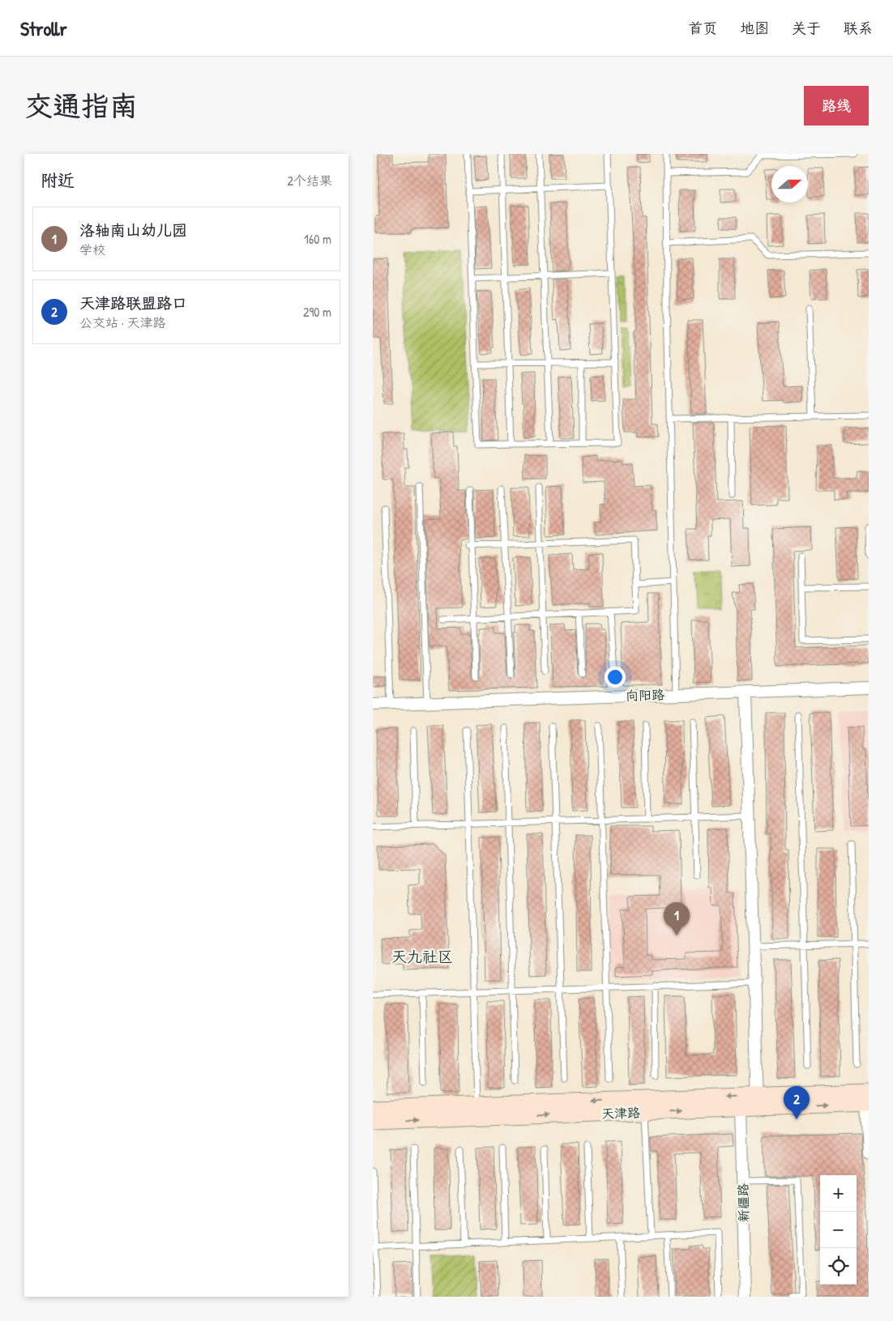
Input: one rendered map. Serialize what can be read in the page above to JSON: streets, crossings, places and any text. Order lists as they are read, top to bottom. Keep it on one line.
{"streets":{"main road":["天津路"],"street":["向阳路","新疆路"]},"crossings":[["天津路","新疆路"]],"districts":["天九社区"],"north":"right","page":{"header":"Strollr","nav":["首页","地图","关于","联系"],"buttons":"路线","title":"交通指南","heading":["附近","2个结果"],"list":[{"mark":"1","name":"洛轴南山幼儿园","note":"学校","value":"160 m"},{"mark":"2","name":"天津路联盟路口","note":"公交站 · 天津路","value":"290 m"}],"pins":["1","2"],"map_buttons":["+","−"]}}
